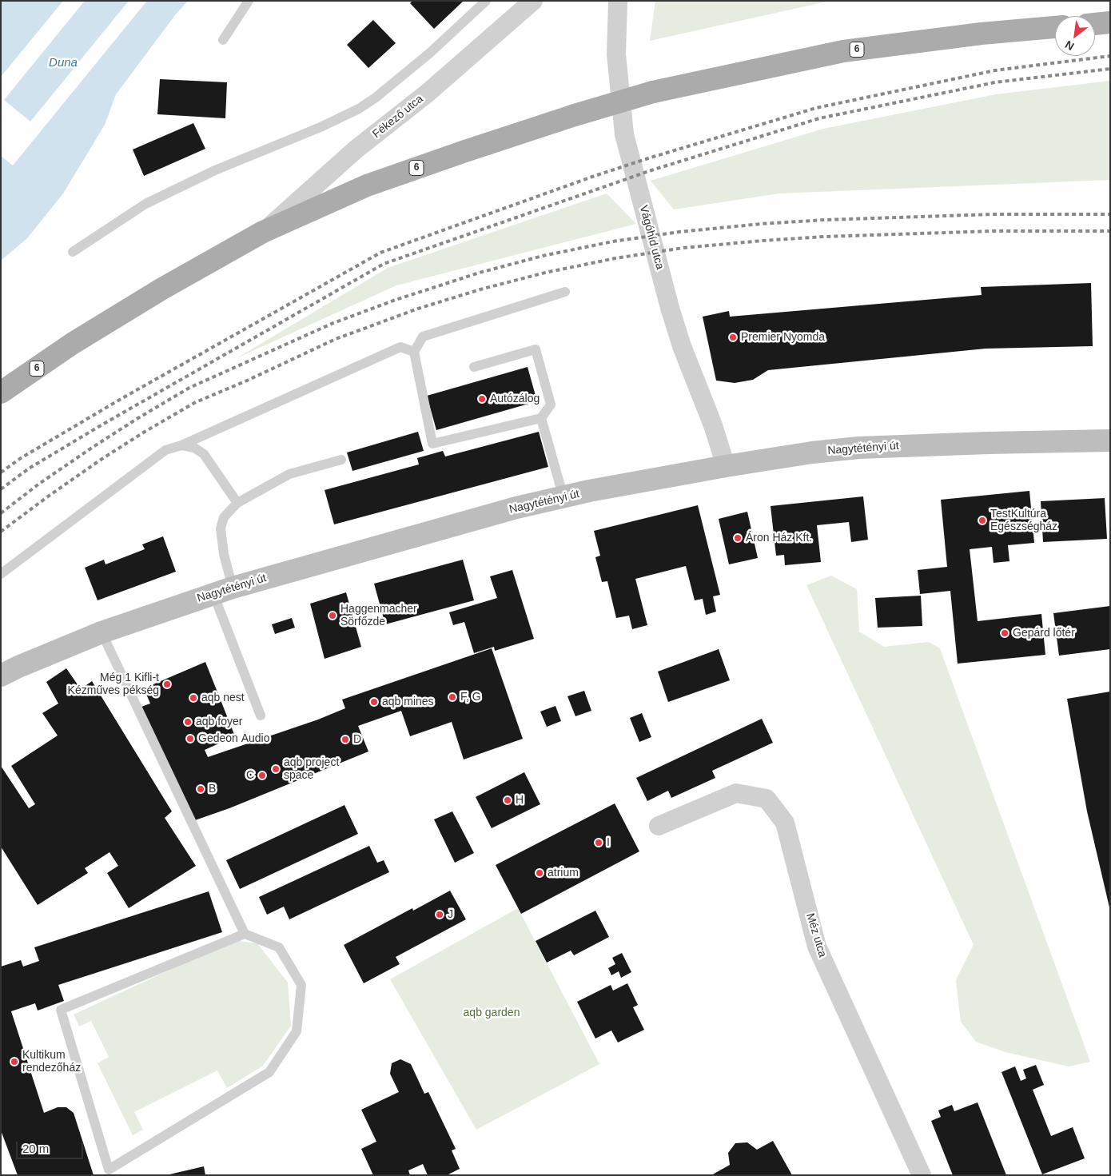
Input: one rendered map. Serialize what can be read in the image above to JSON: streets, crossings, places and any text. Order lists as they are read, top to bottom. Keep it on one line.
{"streets":{"main road":["6","Nagytétényi út"],"street":["Fékező utca","Vágóhíd utca","Méz utca"]},"crossings":[["6","Fékező utca"],["Vágóhíd utca","Nagytétényi út"]],"water":["Duna"],"parks":["aqb garden"],"places":["Premier Nyomda","Autózálog","TestKultúra Egészségház","Áron Ház Kft.","Haggenmacher Sörfőzde","Gepárd lőtér","Még 1 Kifli-t Kézműves pékség","F, G","aqb nest","aqb mines","aqb foyer","Gedeon Audio","D","aqb project space","C","B","H","I","atrium","J","Kultikum rendezőház"],"scale_bar":"20 m","north":"bottom left"}
